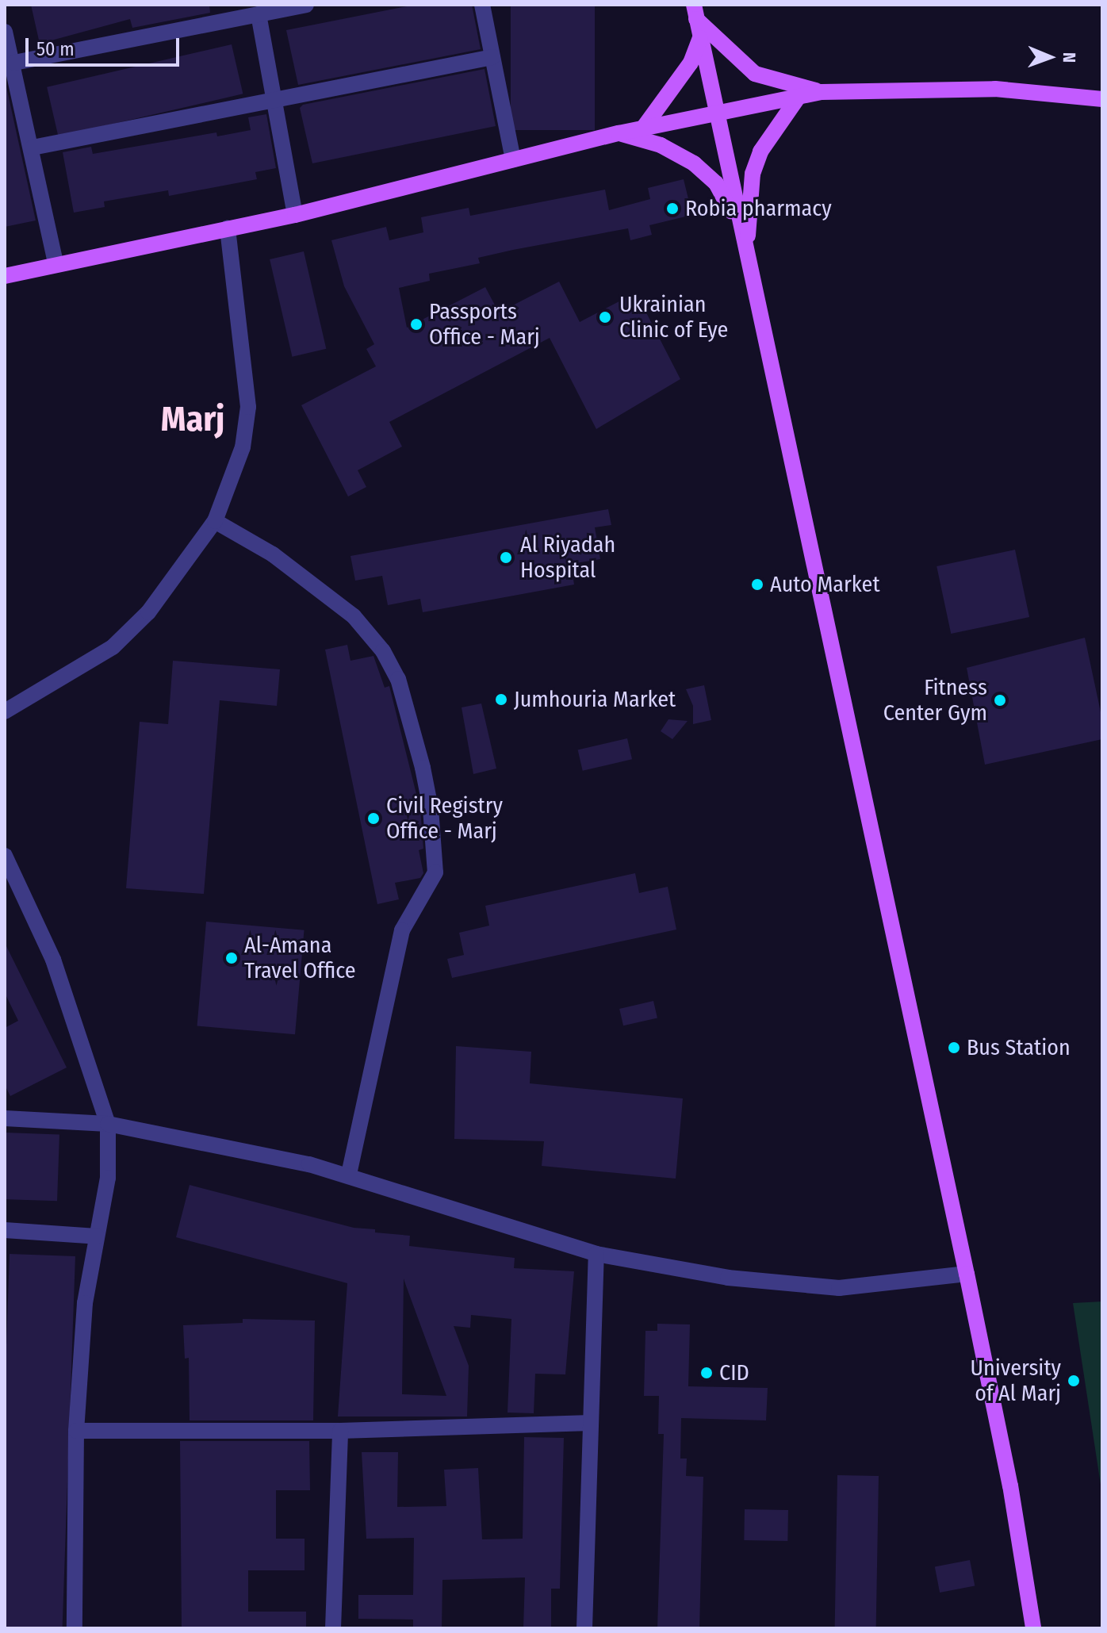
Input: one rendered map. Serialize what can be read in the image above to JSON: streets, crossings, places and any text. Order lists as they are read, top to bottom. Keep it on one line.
{"districts":["Marj"],"places":["Robia pharmacy","Ukrainian Clinic of Eye","Passports Office - Marj","Al Riyadah Hospital","Auto Market","Jumhouria Market","Fitness Center Gym","Civil Registry Office - Marj","Al-Amana Travel Office","Bus Station","CID","University of Al Marj"],"scale_bar":"50 m","north":"right"}
